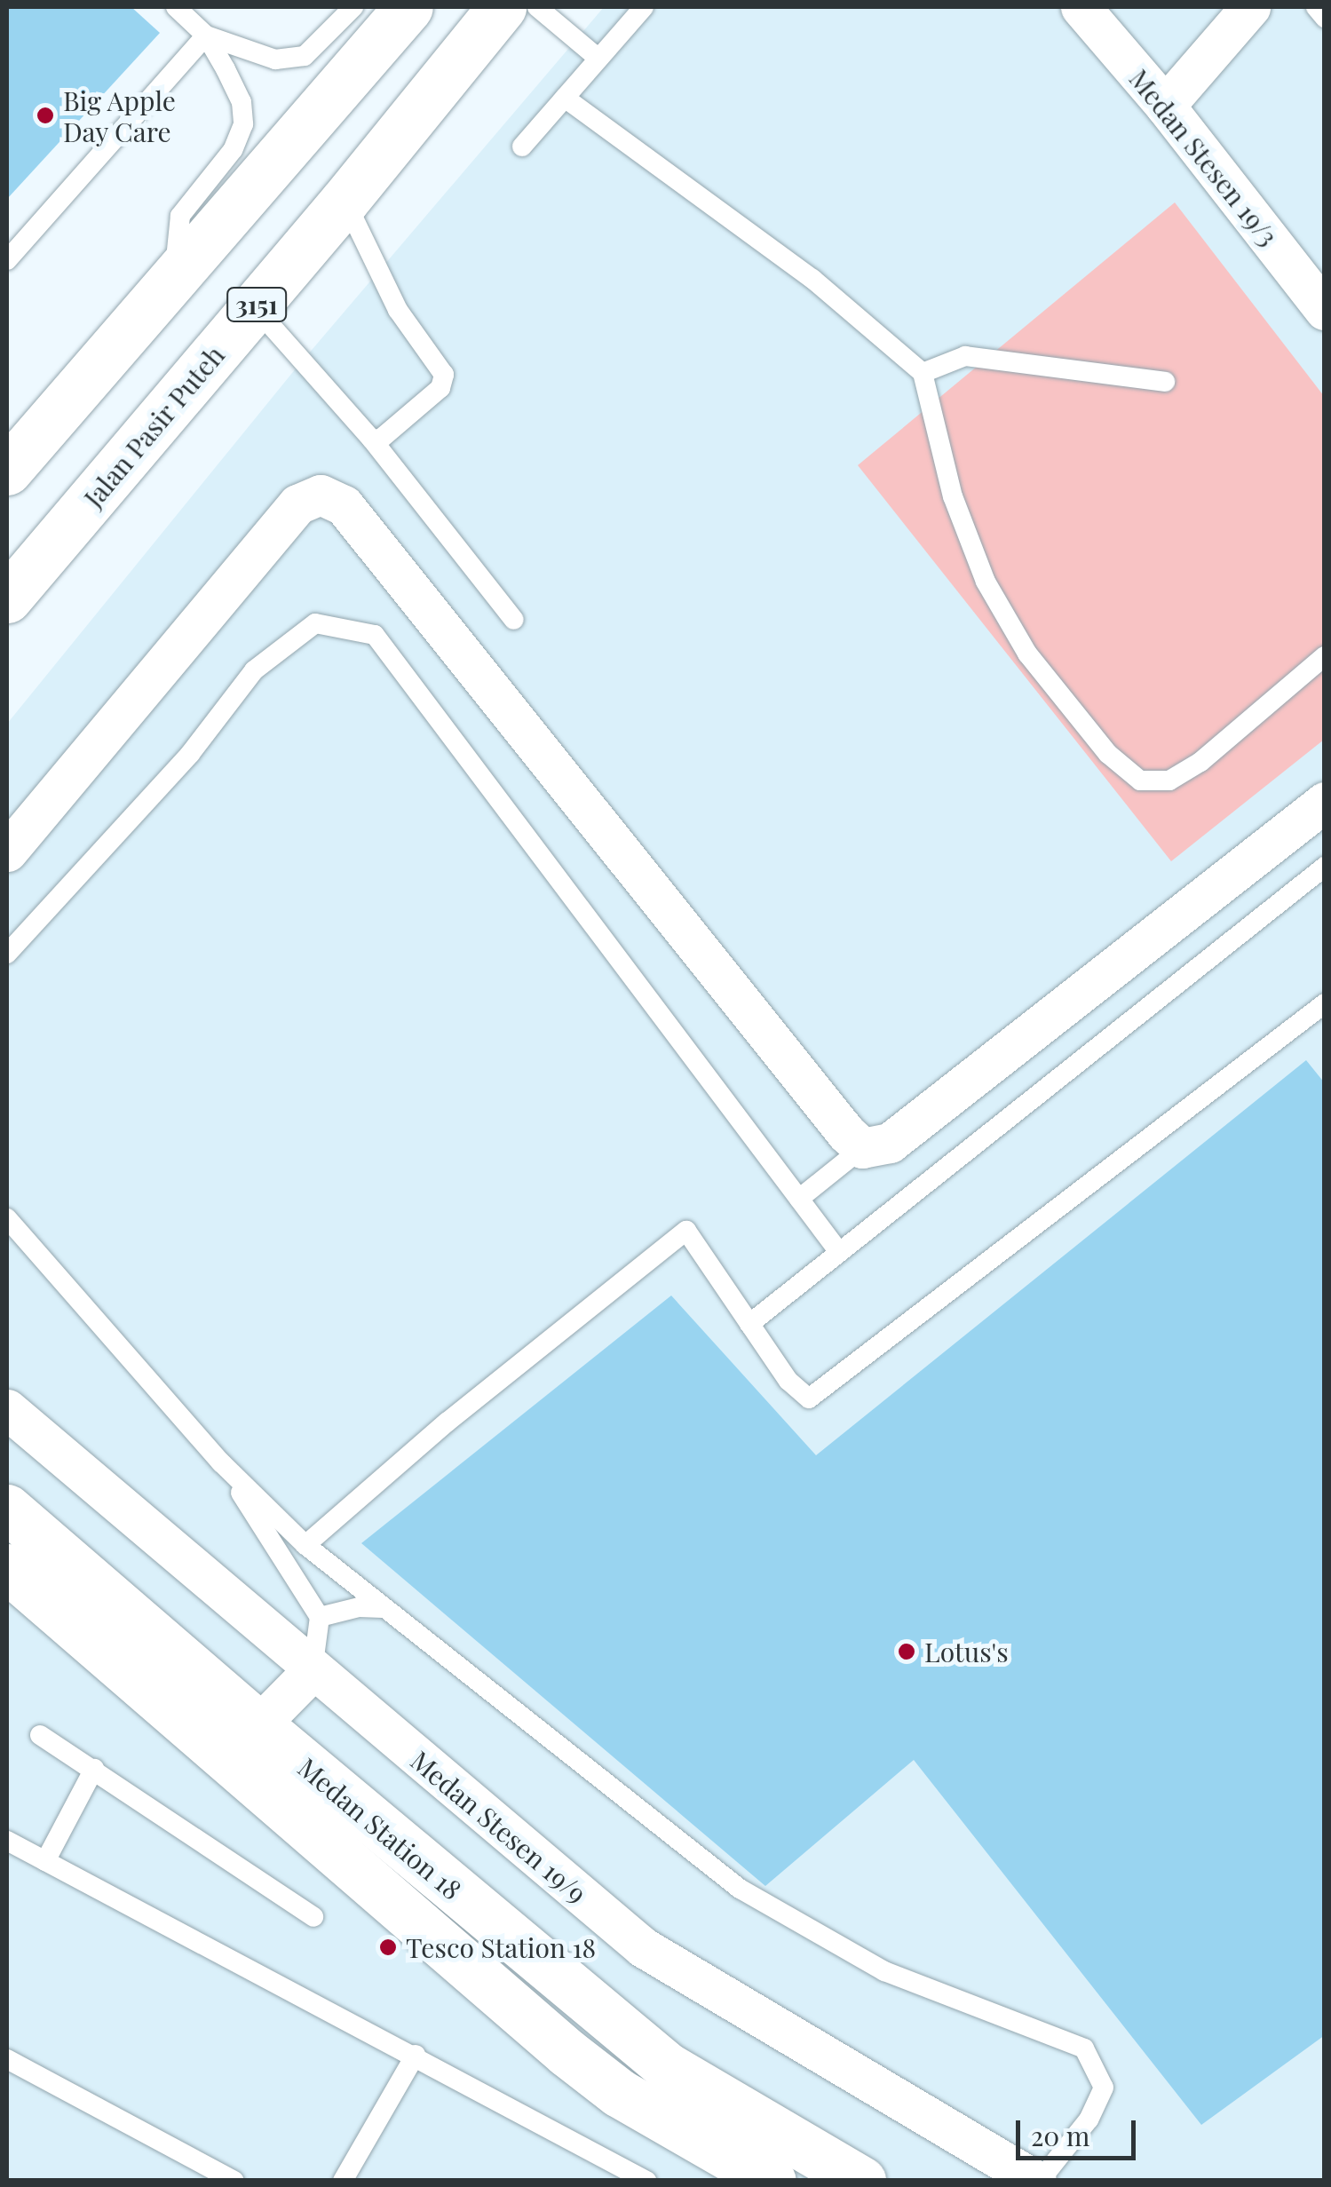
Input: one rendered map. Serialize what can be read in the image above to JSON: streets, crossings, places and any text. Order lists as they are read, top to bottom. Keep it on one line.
{"streets":{"street":["Medan Stesen 19/3","3151","Jalan Pasir Puteh","Medan Stesen 19/9","Medan Station 18"]},"places":["Big Apple Day Care","Lotus's","Tesco Station 18"],"scale_bar":"20 m"}
